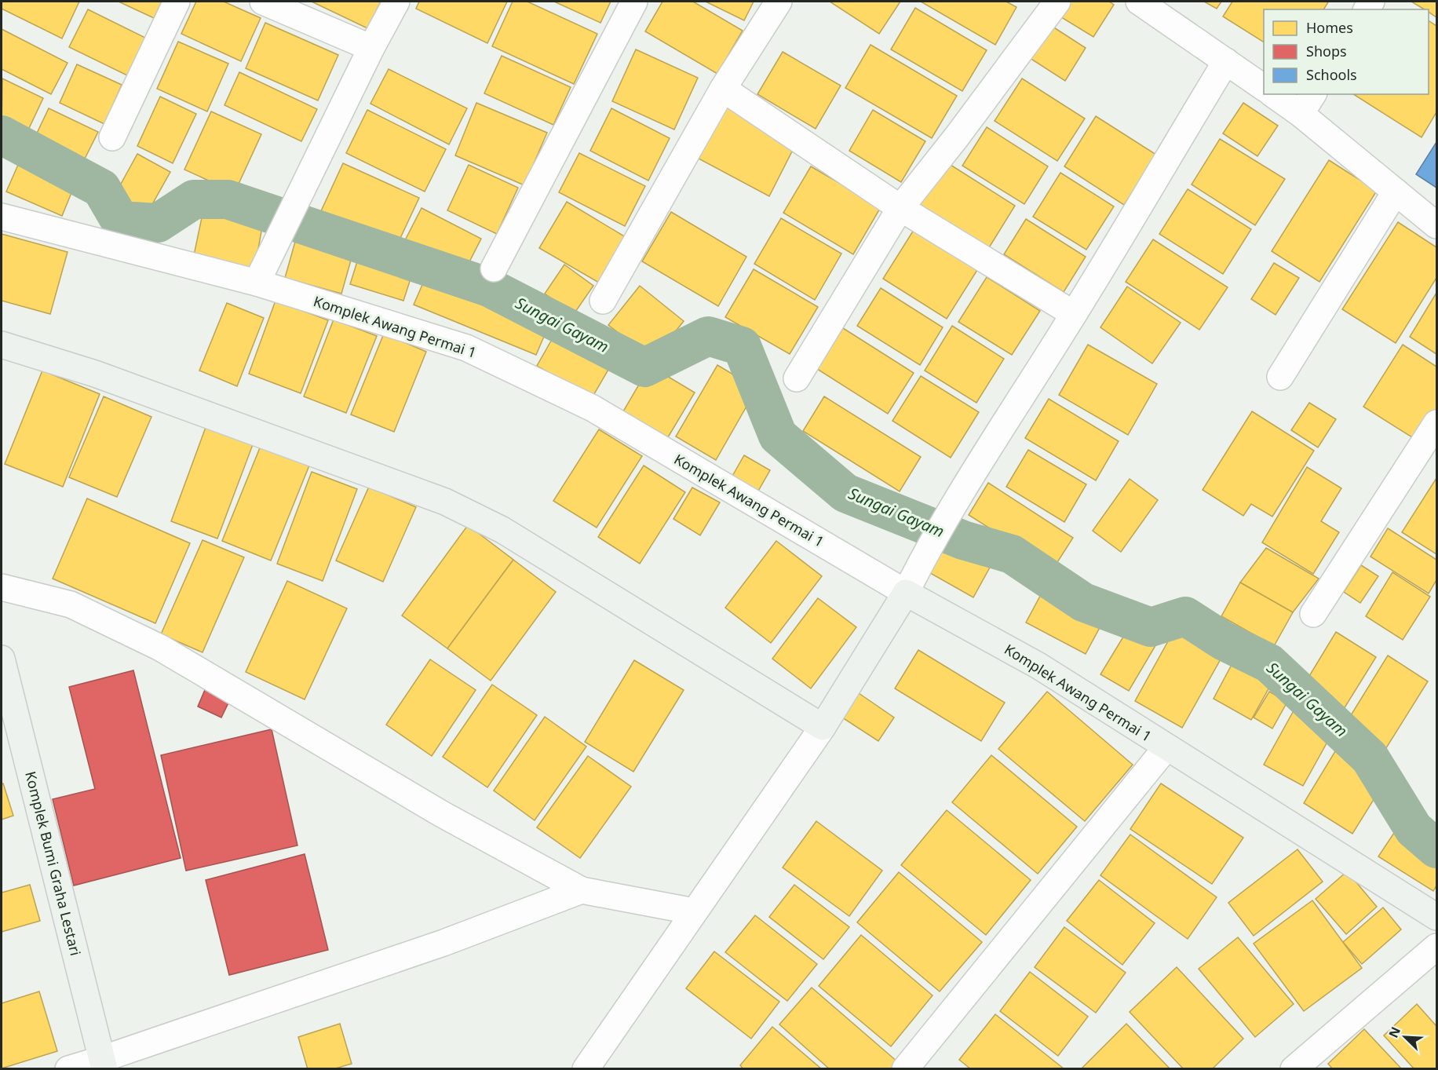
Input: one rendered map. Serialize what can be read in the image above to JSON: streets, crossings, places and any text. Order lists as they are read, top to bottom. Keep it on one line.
{"streets":{"street":["Komplek Awang Permai 1","Komplek Bumi Graha Lestari"]},"water":["Sungai Gayam"],"legend":["Homes","Shops","Schools"],"north":"top left"}
